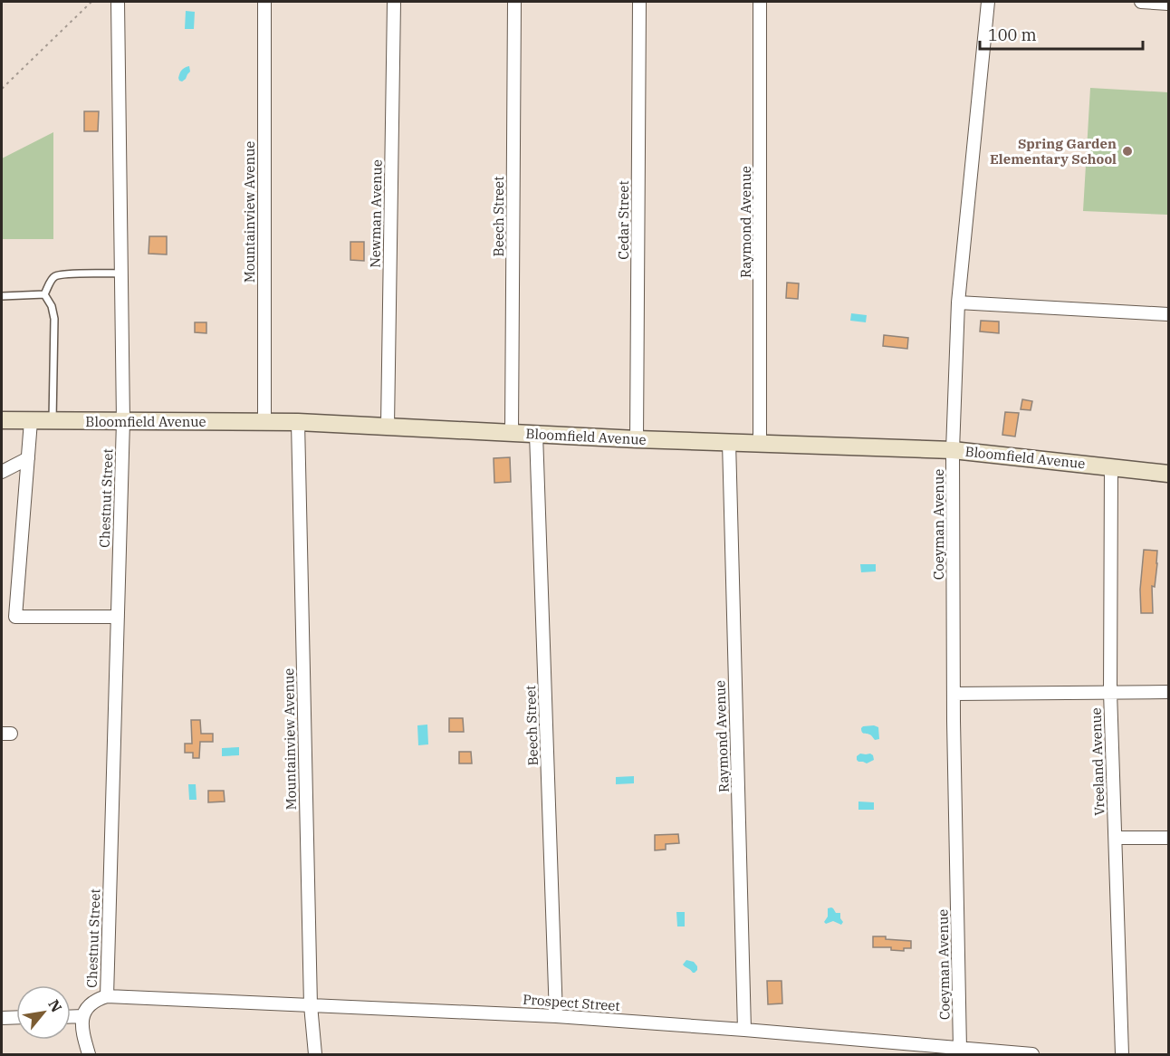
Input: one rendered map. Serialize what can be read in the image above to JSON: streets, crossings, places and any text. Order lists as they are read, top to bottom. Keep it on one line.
{"streets":{"street":["Mountainview Avenue","Newman Avenue","Beech Street","Cedar Street","Raymond Avenue","Bloomfield Avenue","Chestnut Street","Coeyman Avenue","Vreeland Avenue","Prospect Street"]},"crossings":[["Mountainview Avenue","Bloomfield Avenue"],["Mountainview Avenue","Prospect Street"],["Newman Avenue","Bloomfield Avenue"],["Beech Street","Bloomfield Avenue"],["Beech Street","Prospect Street"],["Cedar Street","Bloomfield Avenue"],["Raymond Avenue","Bloomfield Avenue"],["Raymond Avenue","Prospect Street"],["Bloomfield Avenue","Chestnut Street"],["Bloomfield Avenue","Coeyman Avenue"],["Bloomfield Avenue","Vreeland Avenue"],["Chestnut Street","Prospect Street"],["Coeyman Avenue","Prospect Street"]],"places":["Spring Garden Elementary School"],"scale_bar":"100 m","north":"top right"}
